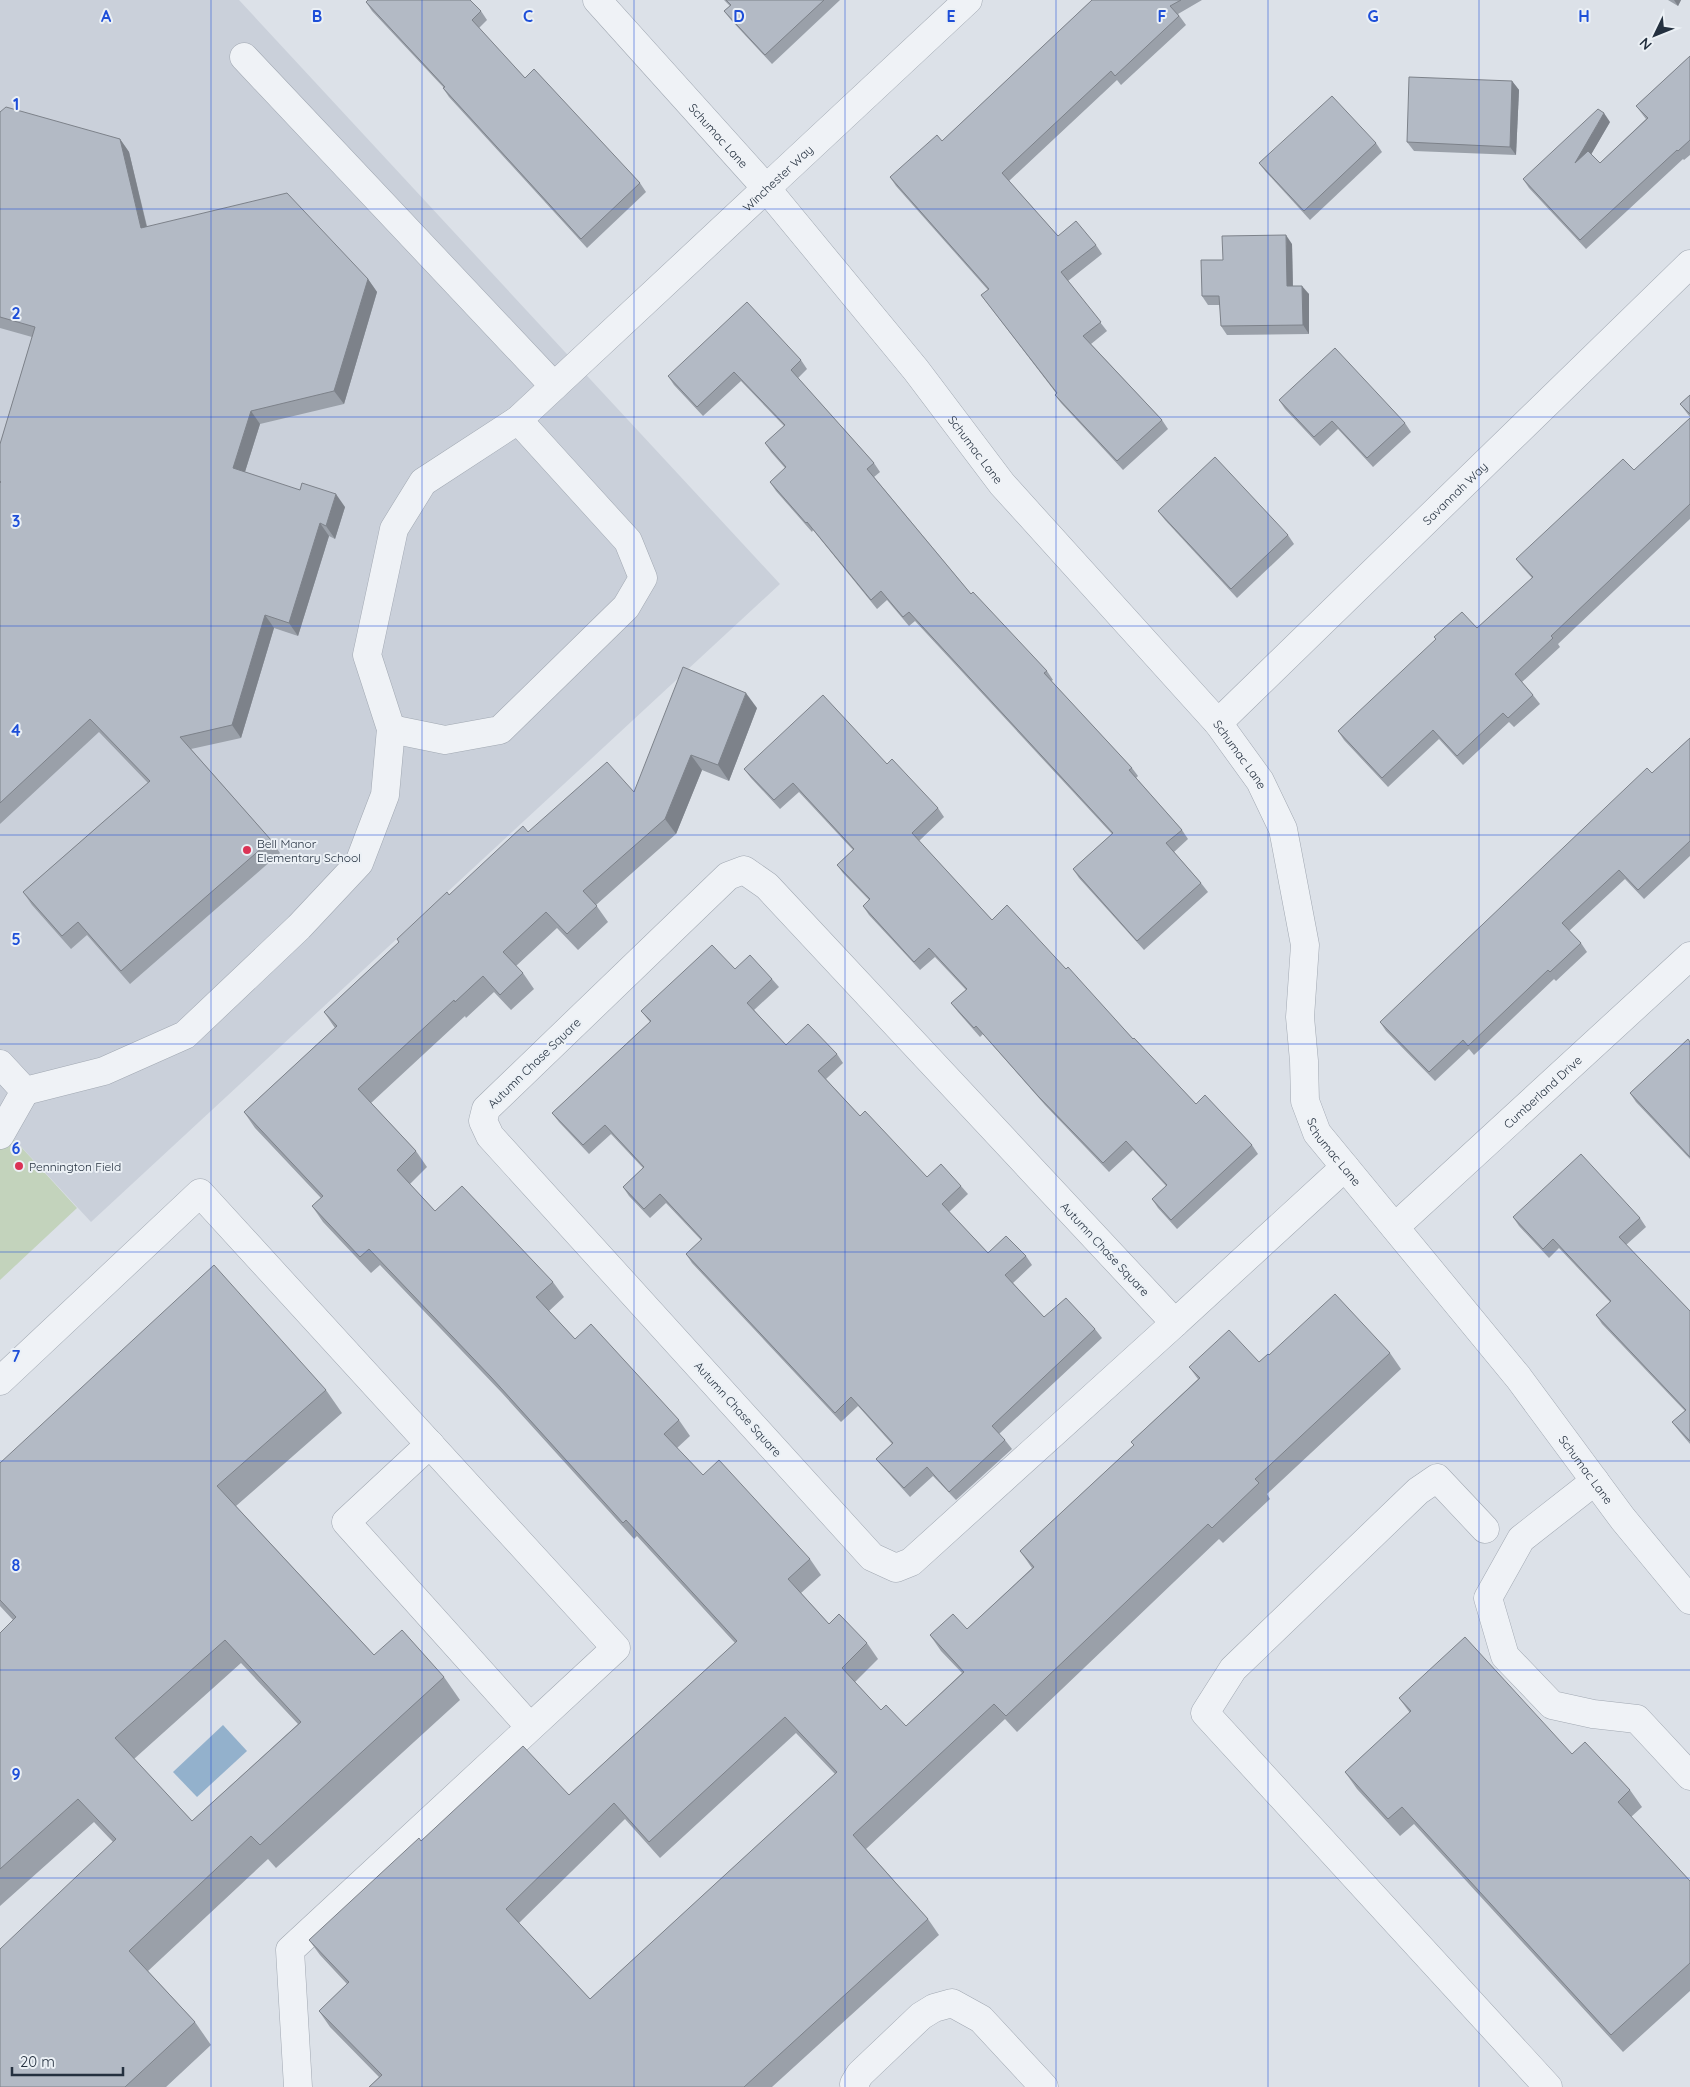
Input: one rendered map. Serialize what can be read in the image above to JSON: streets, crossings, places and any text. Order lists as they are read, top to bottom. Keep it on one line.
{"streets":{"street":["Schumac Lane","Winchester Way","Savannah Way","Autumn Chase Square","Cumberland Drive"]},"crossings":[["Schumac Lane","Winchester Way"],["Schumac Lane","Savannah Way"],["Schumac Lane","Autumn Chase Square"],["Schumac Lane","Cumberland Drive"]],"places":["Bell Manor Elementary School","Pennington Field"],"scale_bar":"20 m","north":"bottom left","grid":{"columns":["A","B","C","D","E","F","G","H"],"rows":["1","2","3","4","5","6","7","8","9"]}}
